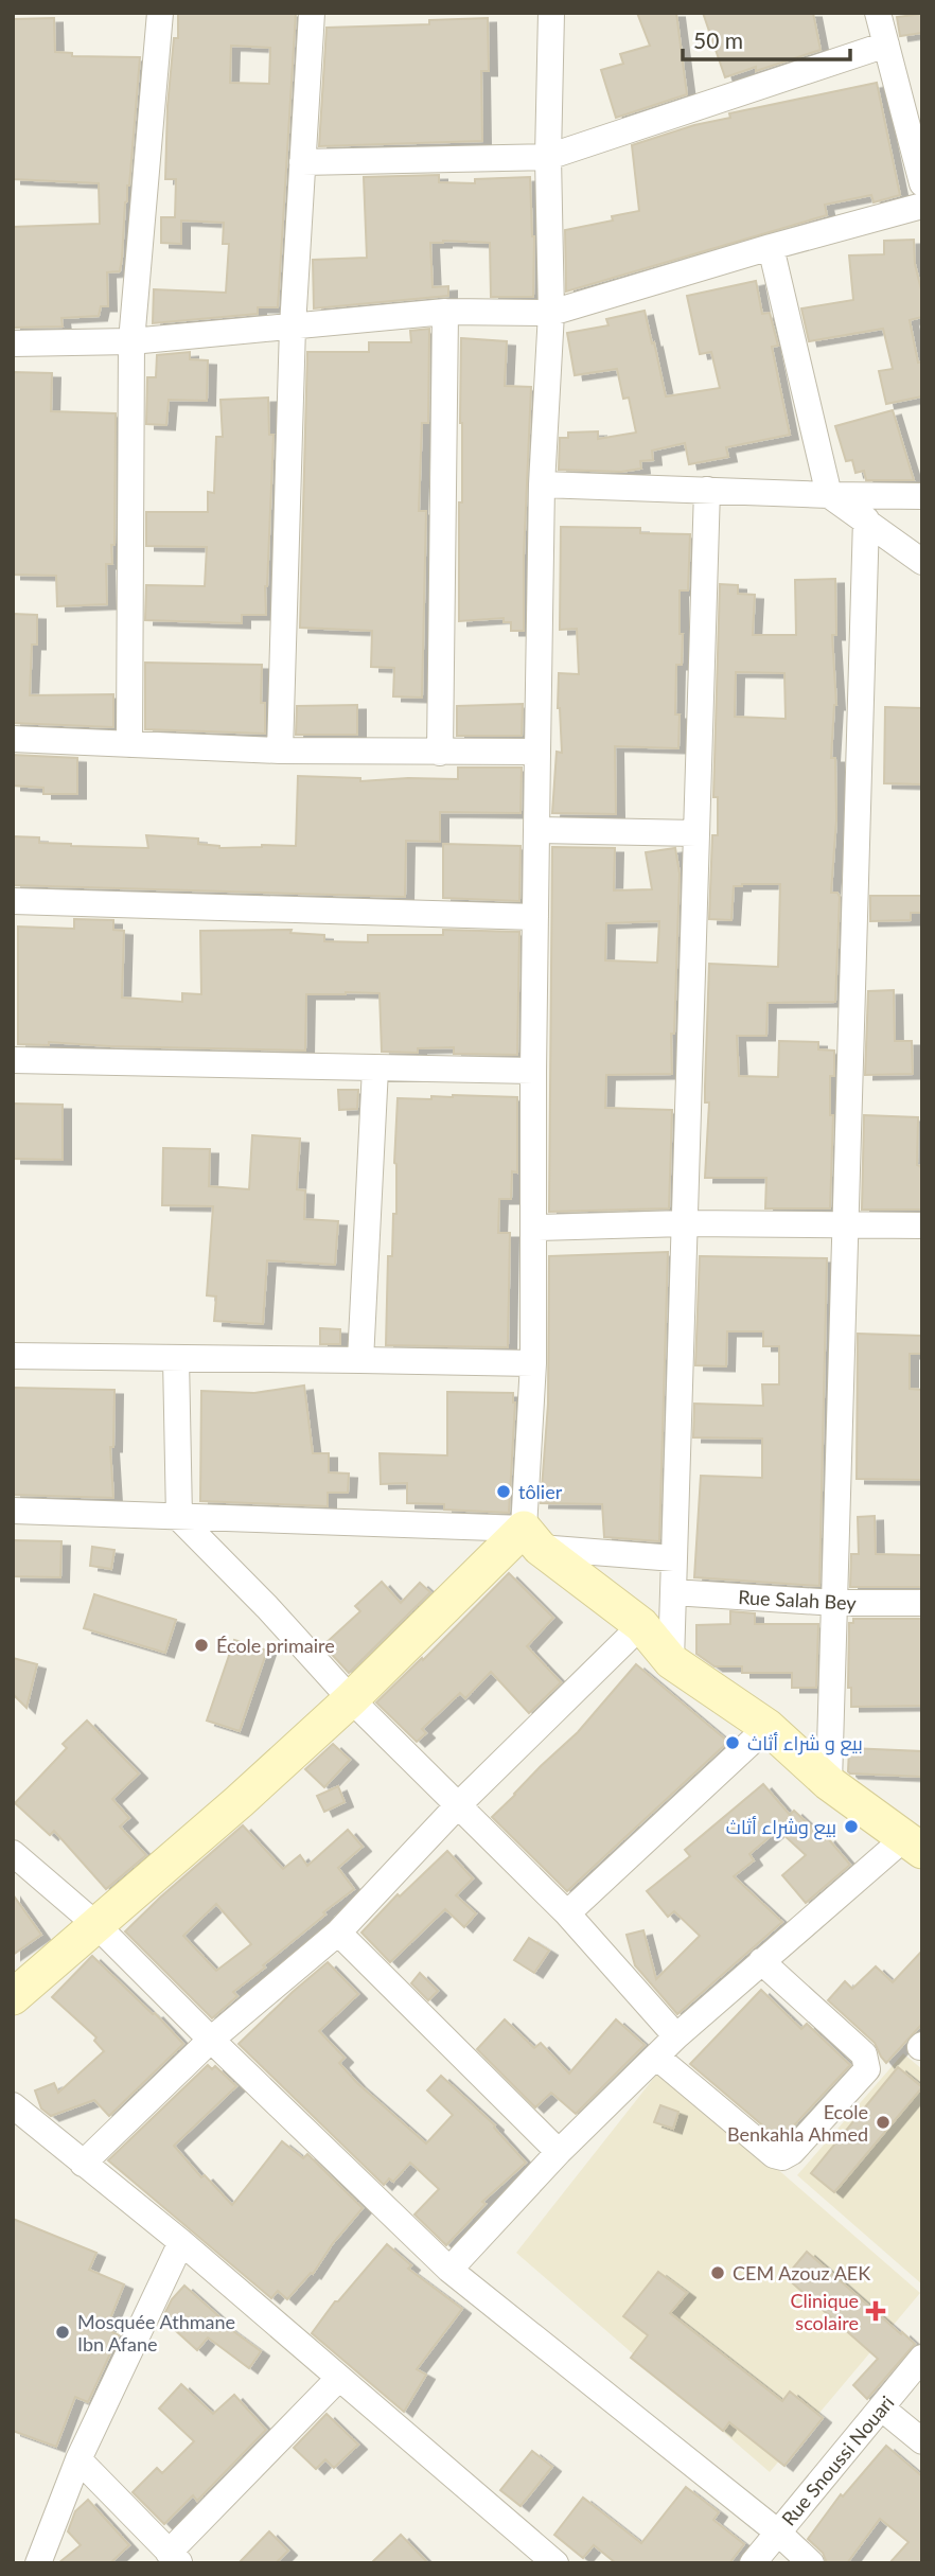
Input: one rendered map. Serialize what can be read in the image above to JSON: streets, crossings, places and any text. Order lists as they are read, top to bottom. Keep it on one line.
{"streets":{"street":["Rue Salah Bey","Rue Snoussi Nouari"]},"places":{"other":["tôlier","École primaire","بيع و شراء أثاث","بيع وشراء أثاث","Ecole Benkahla Ahmed","CEM Azouz AEK","Mosquée Athmane Ibn Afane"],"health":["Clinique scolaire"]},"scale_bar":"50 m"}
